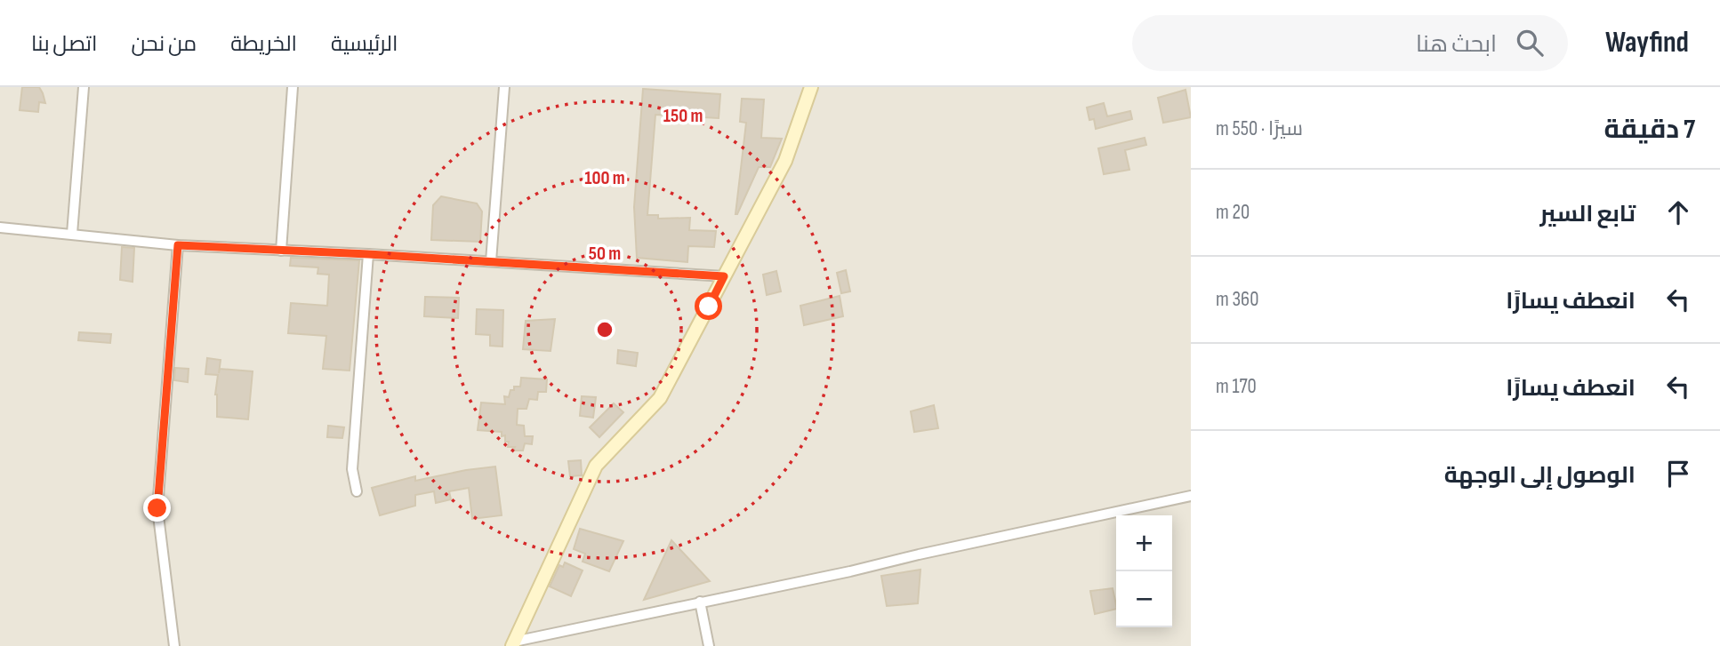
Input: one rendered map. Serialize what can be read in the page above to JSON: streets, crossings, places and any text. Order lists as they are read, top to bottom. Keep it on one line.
{"page":{"header":"Wayfind","search":"ابحث هنا","nav":["الرئيسية","الخريطة","من نحن","اتصل بنا"],"heading":["7 دقيقة","سيرًا · 550 m"],"list":[["تابع السير","20 m"],["انعطف يسارًا","360 m"],["انعطف يسارًا","170 m"],"الوصول إلى الوجهة"],"map_buttons":["+","−"]},"rings":["150 m","100 m","50 m"]}
